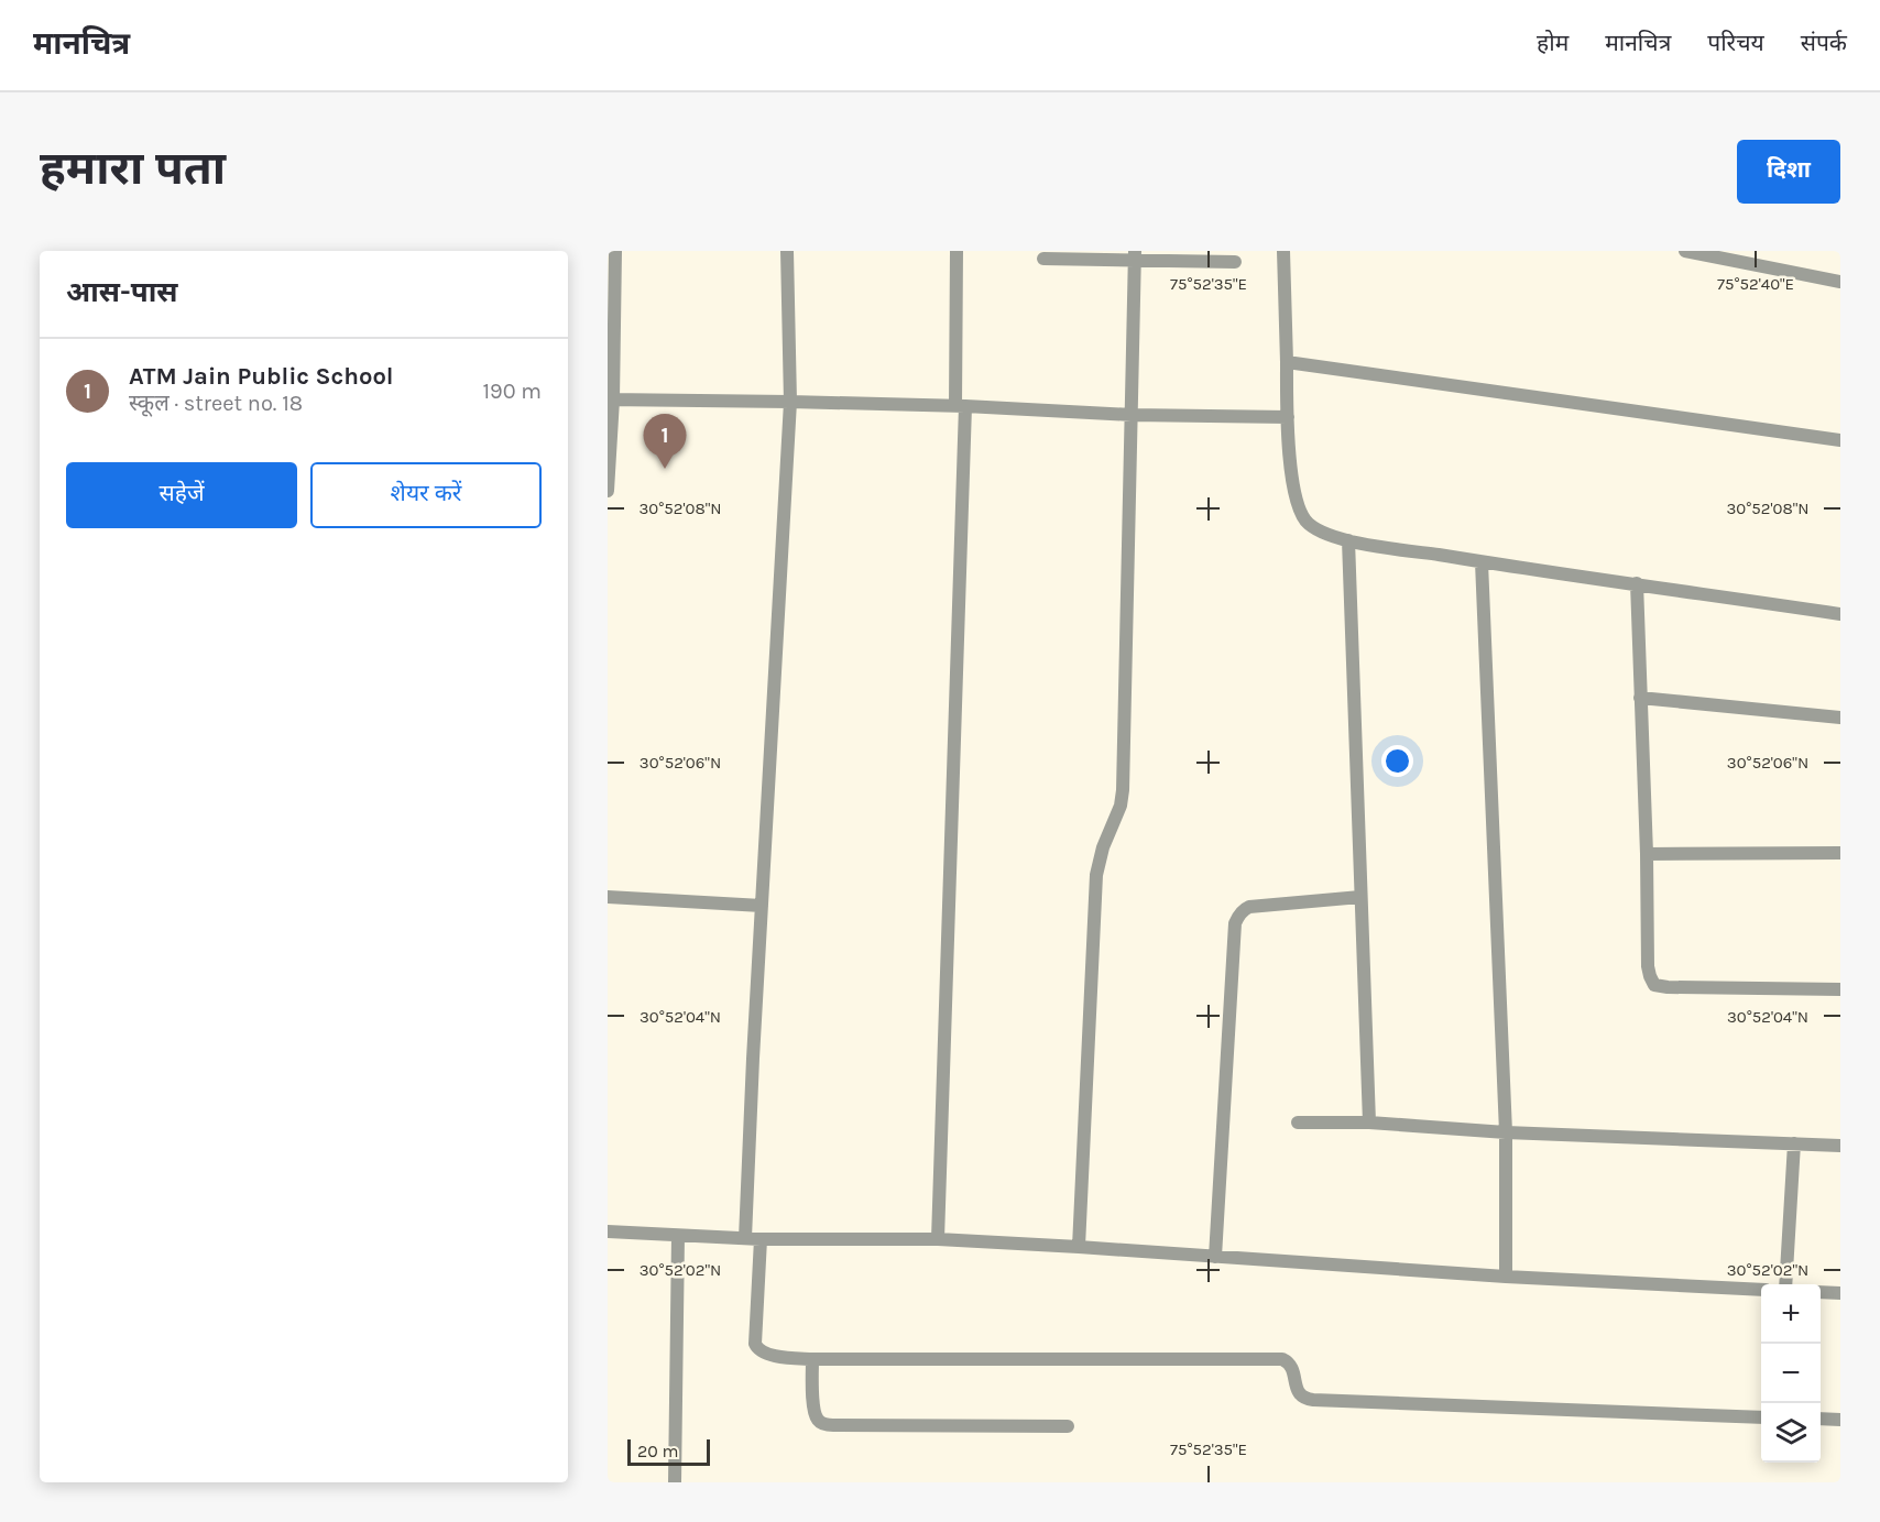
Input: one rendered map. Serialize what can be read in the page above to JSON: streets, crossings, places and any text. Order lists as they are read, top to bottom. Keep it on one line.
{"scale_bar":"20 m","page":{"header":"मानचित्र","nav":["होम","मानचित्र","परिचय","संपर्क"],"buttons":["दिशा",["सहेजें","शेयर करें"]],"title":"हमारा पता","heading":"आस-पास","list":[{"mark":"1","name":"ATM Jain Public School","note":"स्कूल · street no. 18","value":"190 m"}],"pins":"1","map_buttons":["+","−"],"scale":"20 m"},"coordinates":["75°52'35\"E","75°52'40\"E","30°52'08\"N","30°52'06\"N","30°52'04\"N","30°52'02\"N"]}
